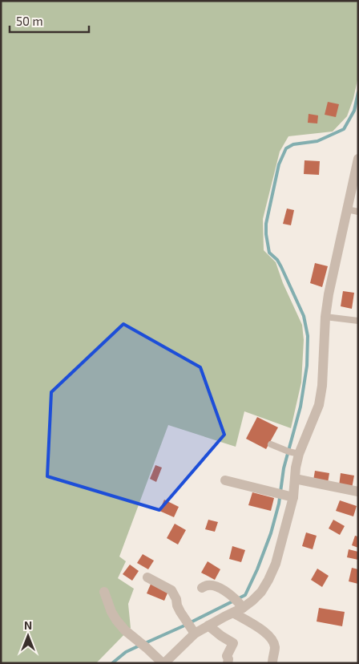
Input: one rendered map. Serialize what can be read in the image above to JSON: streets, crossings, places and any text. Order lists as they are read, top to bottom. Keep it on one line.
{"scale_bar":"50 m","north":"top"}
